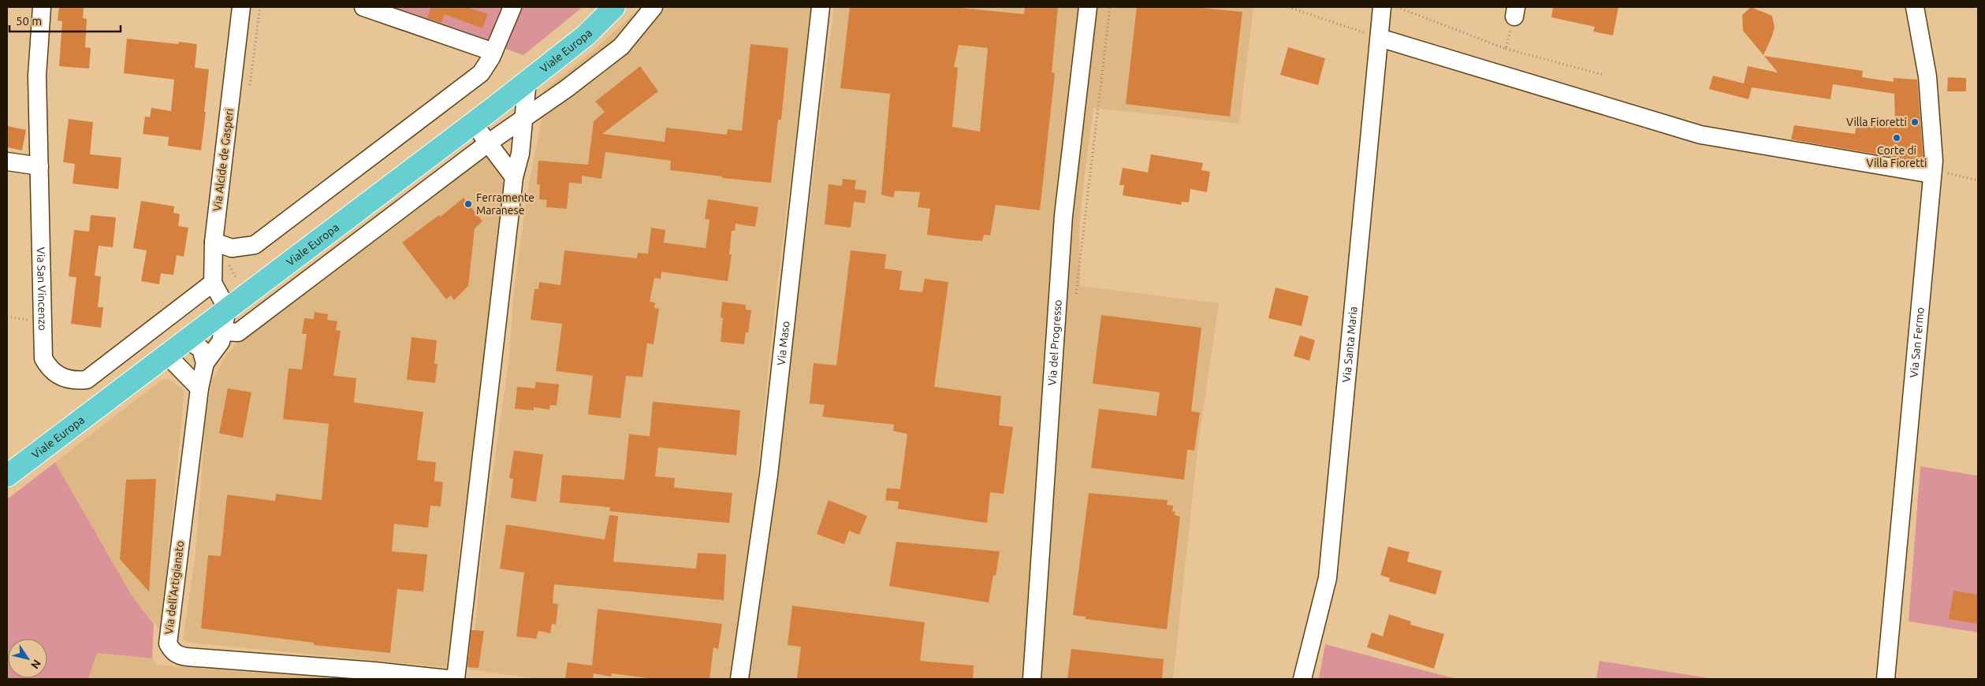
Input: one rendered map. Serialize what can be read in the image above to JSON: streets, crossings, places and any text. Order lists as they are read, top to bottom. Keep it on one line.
{"streets":{"main road":["Viale Europa"],"street":["Via Alcide de Gasperi","Via San Vincenzo","Via del Progresso","Via San Fermo","Via Maso","Via Santa Maria","Via dell'Artigianato"]},"crossings":[["Viale Europa","Via Alcide de Gasperi"],["Via Alcide de Gasperi","Via San Vincenzo"]],"places":["Villa Fioretti","Corte di Villa Fioretti","Ferramente Maranese"],"scale_bar":"50 m","north":"bottom right"}
